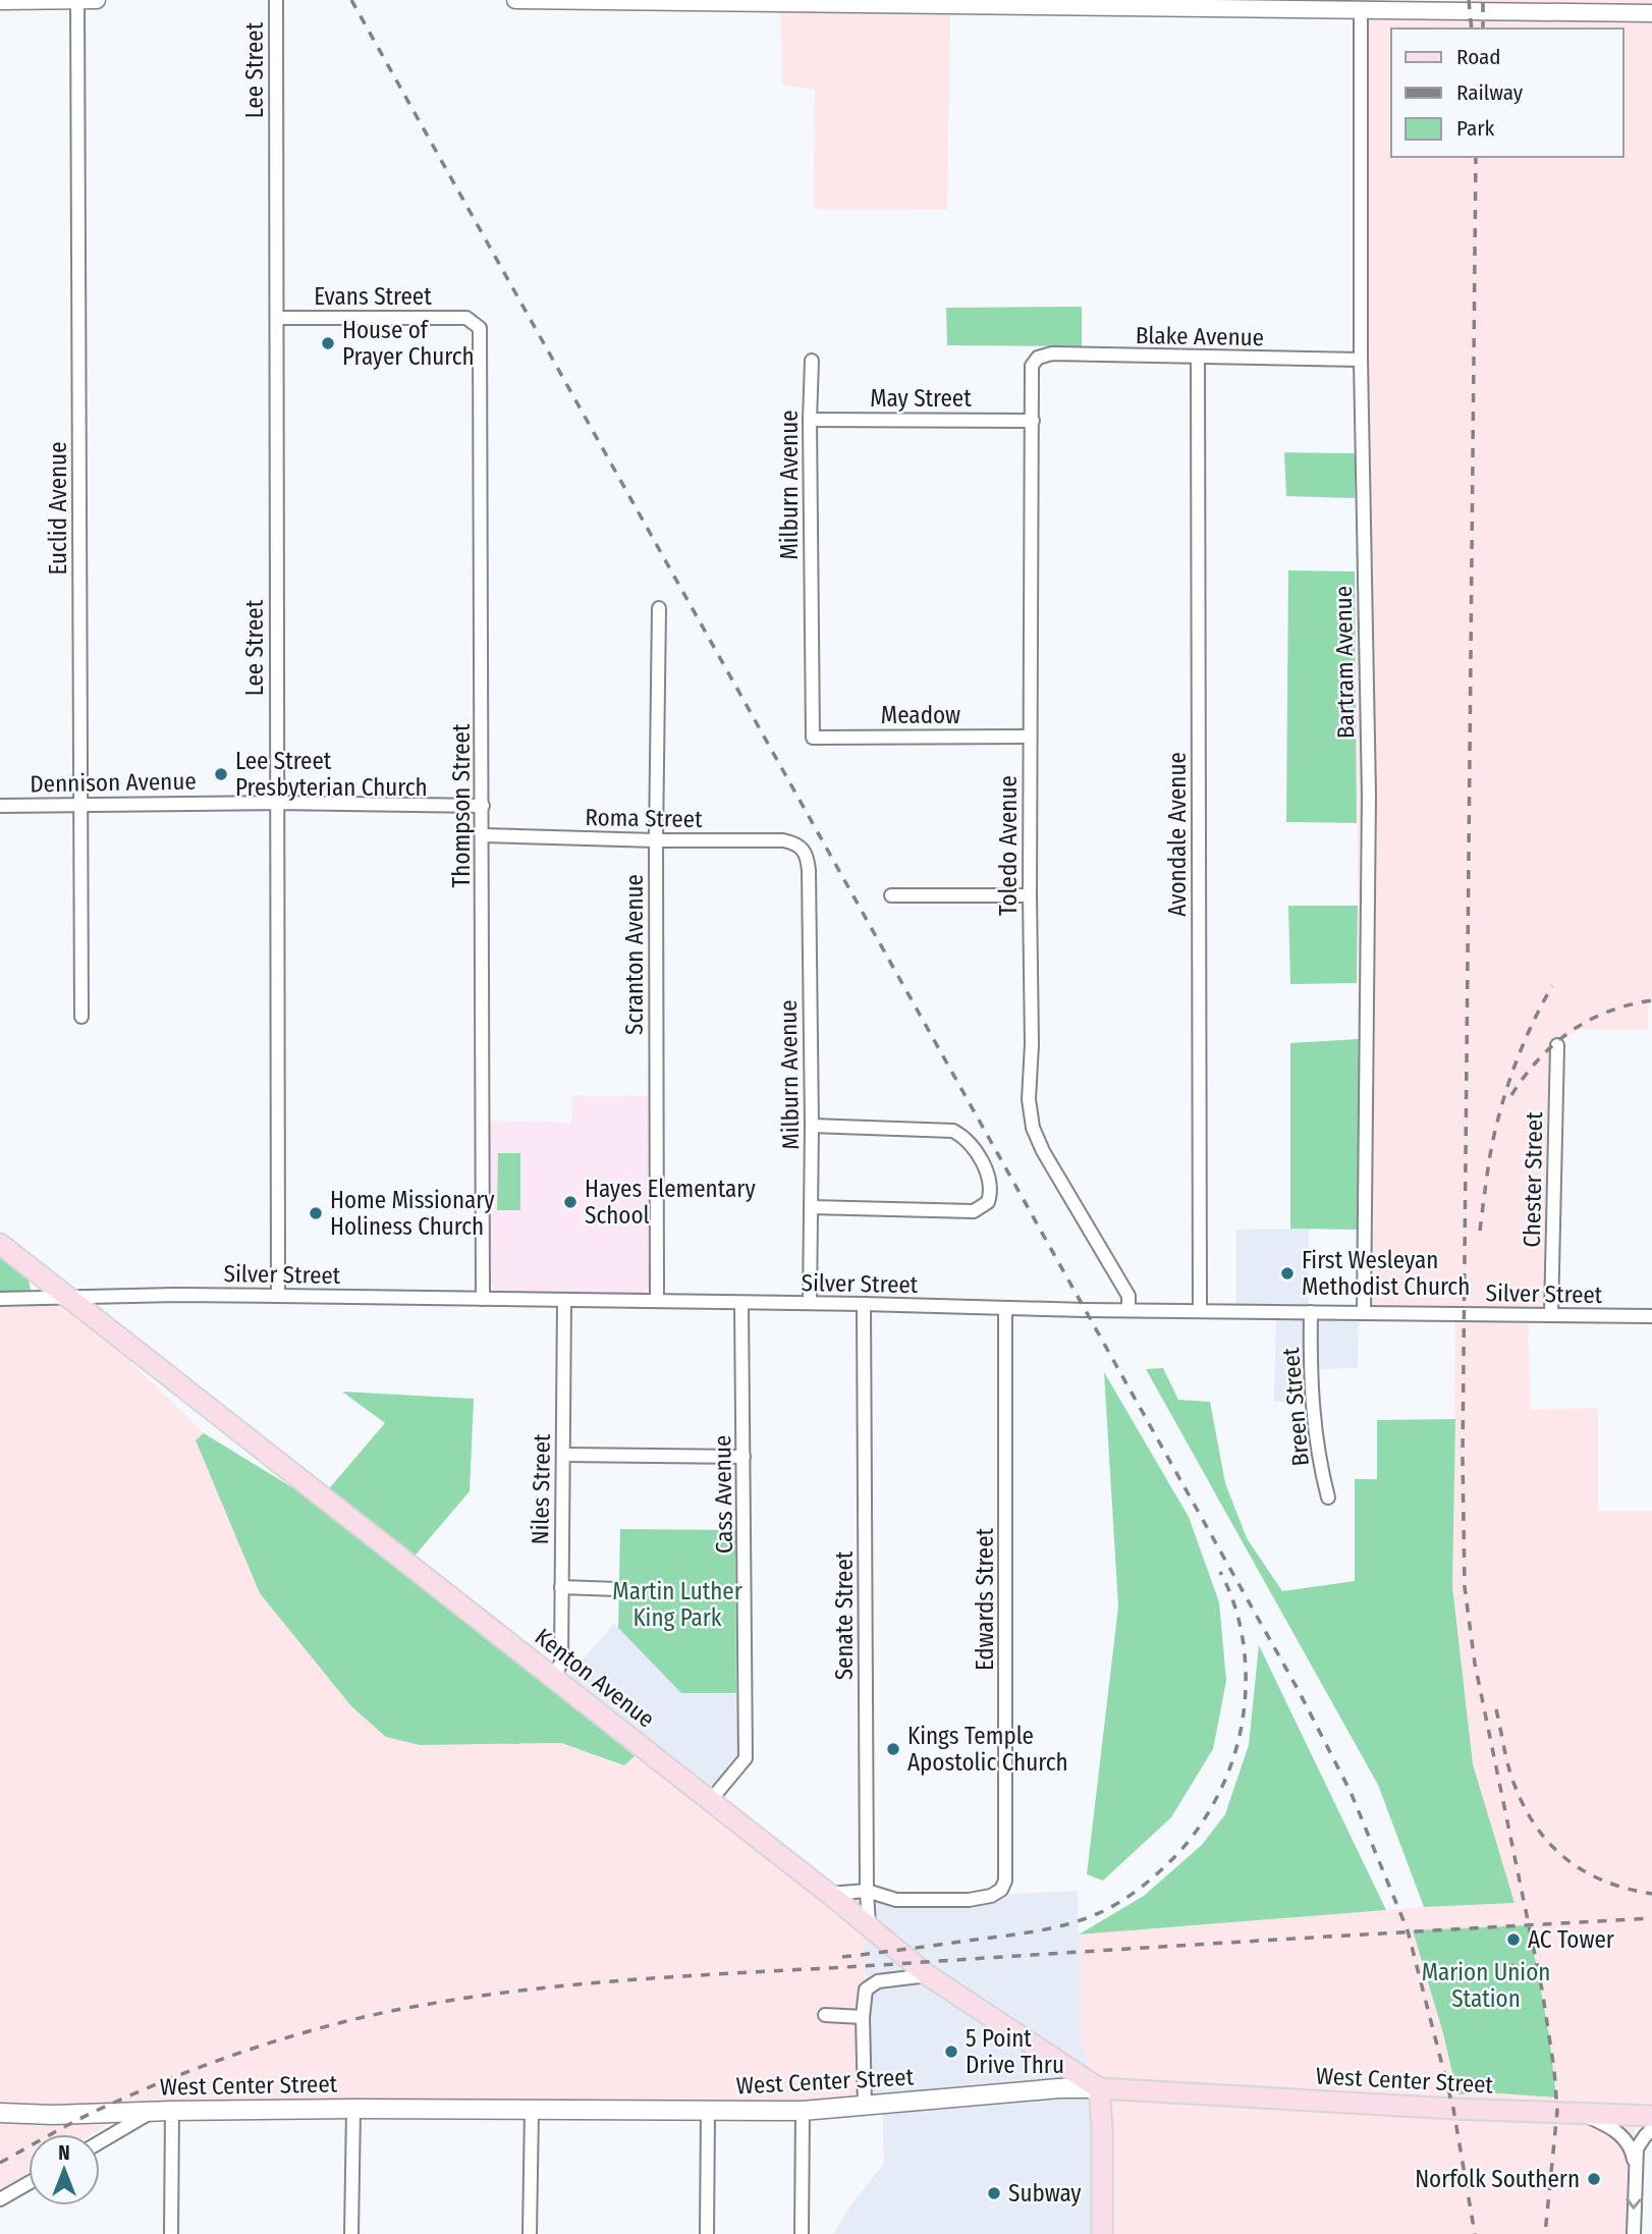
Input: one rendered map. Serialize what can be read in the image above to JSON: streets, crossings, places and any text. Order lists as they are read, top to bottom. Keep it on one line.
{"streets":{"main road":["Kenton Avenue","West Center Street"],"street":["Lee Street","Evans Street","Blake Avenue","May Street","Milburn Avenue","Euclid Avenue","Bartram Avenue","Meadow","Dennison Avenue","Thompson Street","Roma Street","Avondale Avenue","Toledo Avenue","Scranton Avenue","Chester Street","Silver Street","Breen Street","Niles Street","Cass Avenue","Edwards Street","Senate Street"]},"crossings":[["Lee Street","Evans Street"],["Lee Street","Dennison Avenue"],["Lee Street","Silver Street"],["Evans Street","Thompson Street"],["Blake Avenue","Bartram Avenue"],["Blake Avenue","Avondale Avenue"],["Blake Avenue","Toledo Avenue"],["May Street","Milburn Avenue"],["May Street","Toledo Avenue"],["Milburn Avenue","Meadow"],["Milburn Avenue","Roma Street"],["Milburn Avenue","Silver Street"],["Euclid Avenue","Dennison Avenue"],["Bartram Avenue","Silver Street"],["Meadow","Toledo Avenue"],["Dennison Avenue","Thompson Street"],["Thompson Street","Roma Street"],["Thompson Street","Silver Street"],["Roma Street","Scranton Avenue"],["Avondale Avenue","Silver Street"],["Toledo Avenue","Silver Street"],["Scranton Avenue","Silver Street"],["Chester Street","Silver Street"],["Silver Street","Breen Street"],["Silver Street","Niles Street"],["Silver Street","Cass Avenue"],["Silver Street","Edwards Street"],["Silver Street","Senate Street"],["Silver Street","Kenton Avenue"],["Niles Street","Kenton Avenue"],["Cass Avenue","Kenton Avenue"],["Edwards Street","Senate Street"],["Senate Street","Kenton Avenue"],["Kenton Avenue","West Center Street"]],"parks":["Martin Luther King Park","Marion Union Station"],"places":["House of Prayer Church","Lee Street Presbyterian Church","Hayes Elementary School","Home Missionary Holiness Church","First Wesleyan Methodist Church","Kings Temple Apostolic Church","AC Tower","5 Point Drive Thru","Norfolk Southern","Subway"],"legend":["Road","Railway","Park"],"north":"top"}
